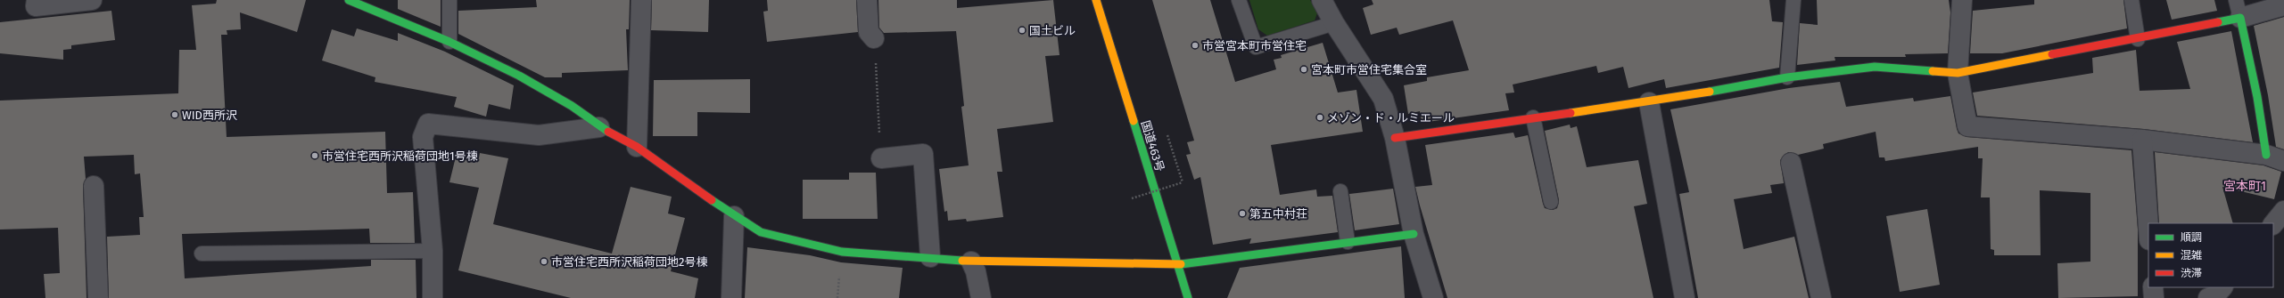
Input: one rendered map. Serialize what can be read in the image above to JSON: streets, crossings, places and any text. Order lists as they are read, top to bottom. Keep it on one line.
{"streets":{"main road":["国道463号"]},"districts":["宮本町1"],"places":["国土ビル","市営宮本町市営住宅","宮本町市営住宅集合室","WID西所沢","メゾン・ド・ルミエール","市営住宅西所沢稲荷団地1号棟","第五中村荘","市営住宅西所沢稲荷団地2号棟"],"legend":["順調","混雑","渋滞"]}
